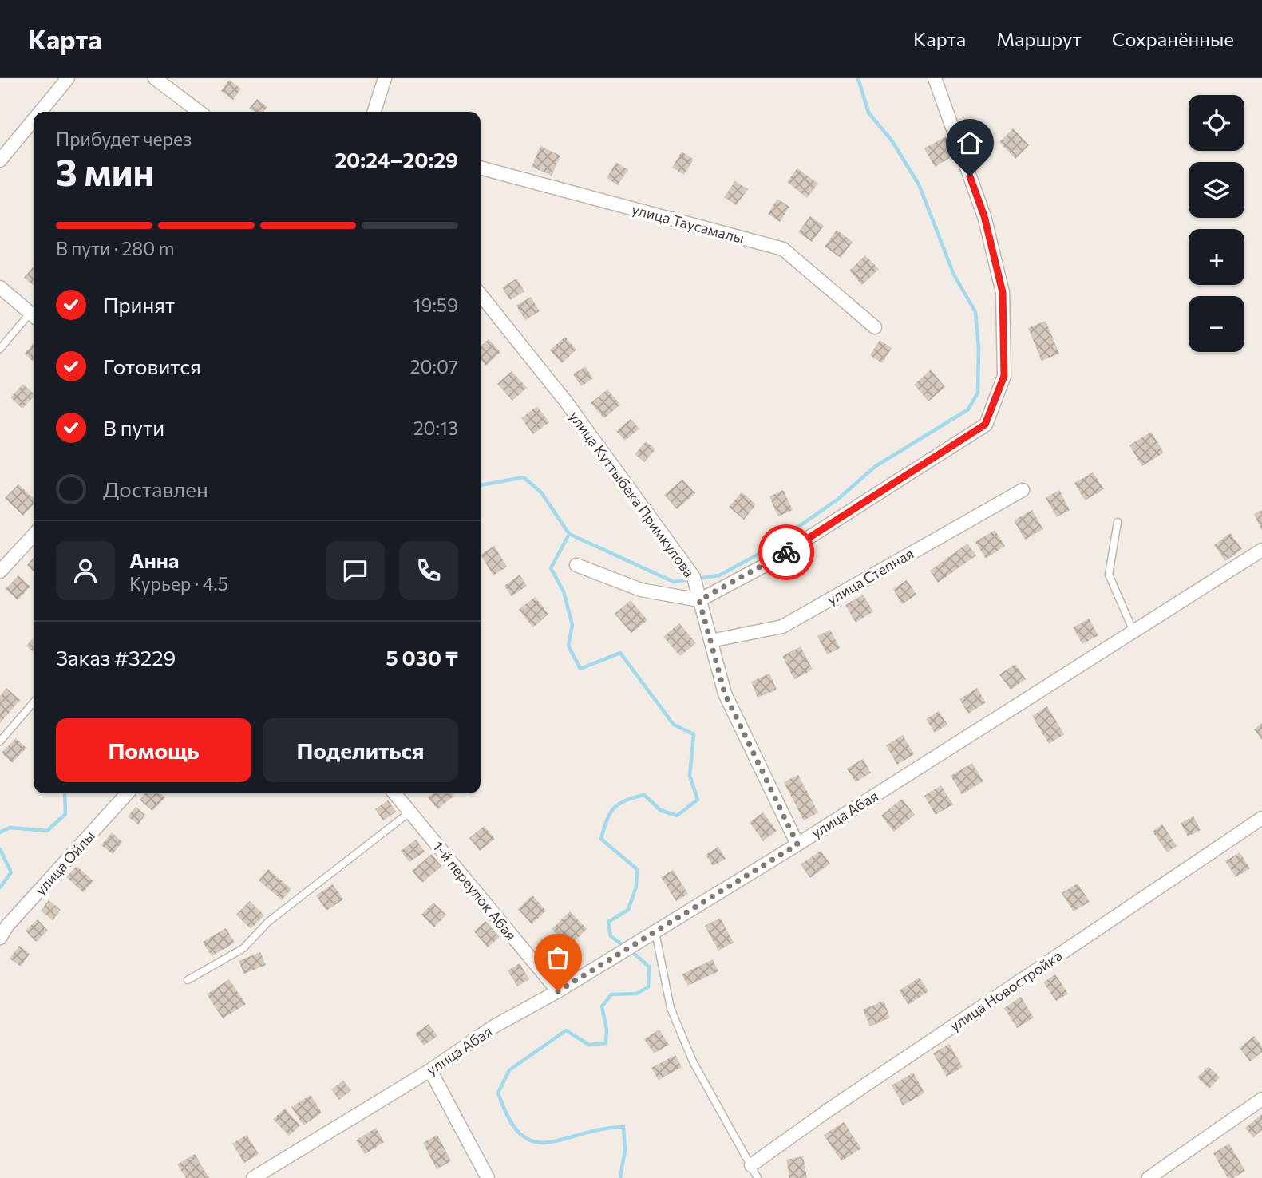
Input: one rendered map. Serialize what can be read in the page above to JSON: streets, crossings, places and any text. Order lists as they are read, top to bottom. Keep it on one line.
{"streets":{"street":["улица Таусамалы","улица Куттыбека Примкулова","улица Степная","улица Абая","улица Ойлы","1-й переулок Абая","улица Новостройка"]},"crossings":[["улица Куттыбека Примкулова","улица Степная"],["улица Куттыбека Примкулова","улица Абая"],["улица Абая","1-й переулок Абая"]],"page":{"header":"Карта","nav":["Карта","Маршрут","Сохранённые"],"map_buttons":["+","−"],"heading":["3 мин","Прибудет через","20:24–20:29"],"panel":["Анна","Курьер · 4.5","Заказ #3229","5 030 ₸"],"bar":"В пути · 280 m","list":[["Принят","19:59"],["Готовится","20:07"],["В пути","20:13"],"Доставлен"],"buttons":["Помощь","Поделиться"]}}
